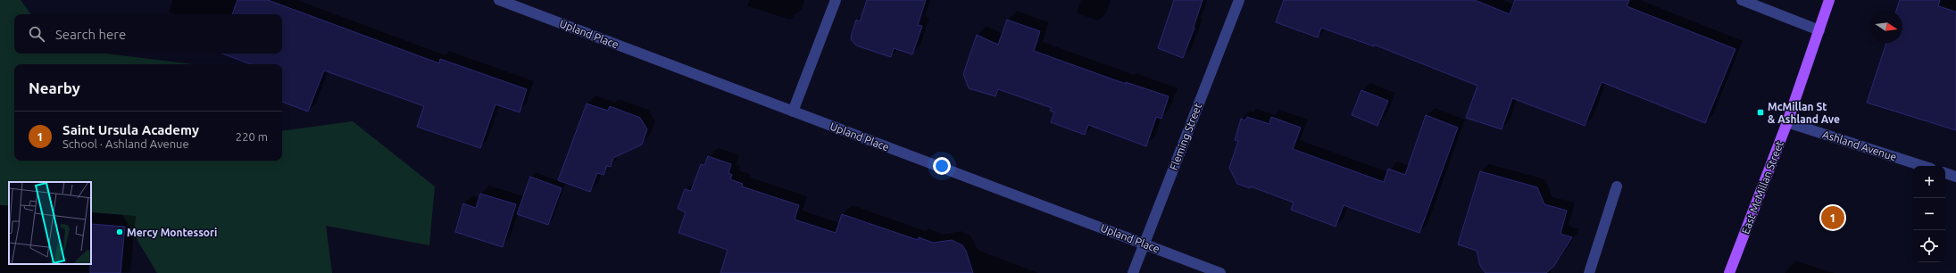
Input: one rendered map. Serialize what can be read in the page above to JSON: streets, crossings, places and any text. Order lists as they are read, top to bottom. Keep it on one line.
{"streets":{"main road":["East McMillan Street"],"street":["Upland Place","Fleming Street","Ashland Avenue"]},"crossings":[["Upland Place","Fleming Street"],["Ashland Avenue","East McMillan Street"]],"places":{"transit":["McMillan St & Ashland Ave"],"other":["Mercy Montessori"]},"north":"right","page":{"search":"Search here","heading":"Nearby","list":[{"mark":"1","name":"Saint Ursula Academy","note":"School · Ashland Avenue","value":"220 m"}],"map_buttons":["+","−"],"pins":"1"}}
